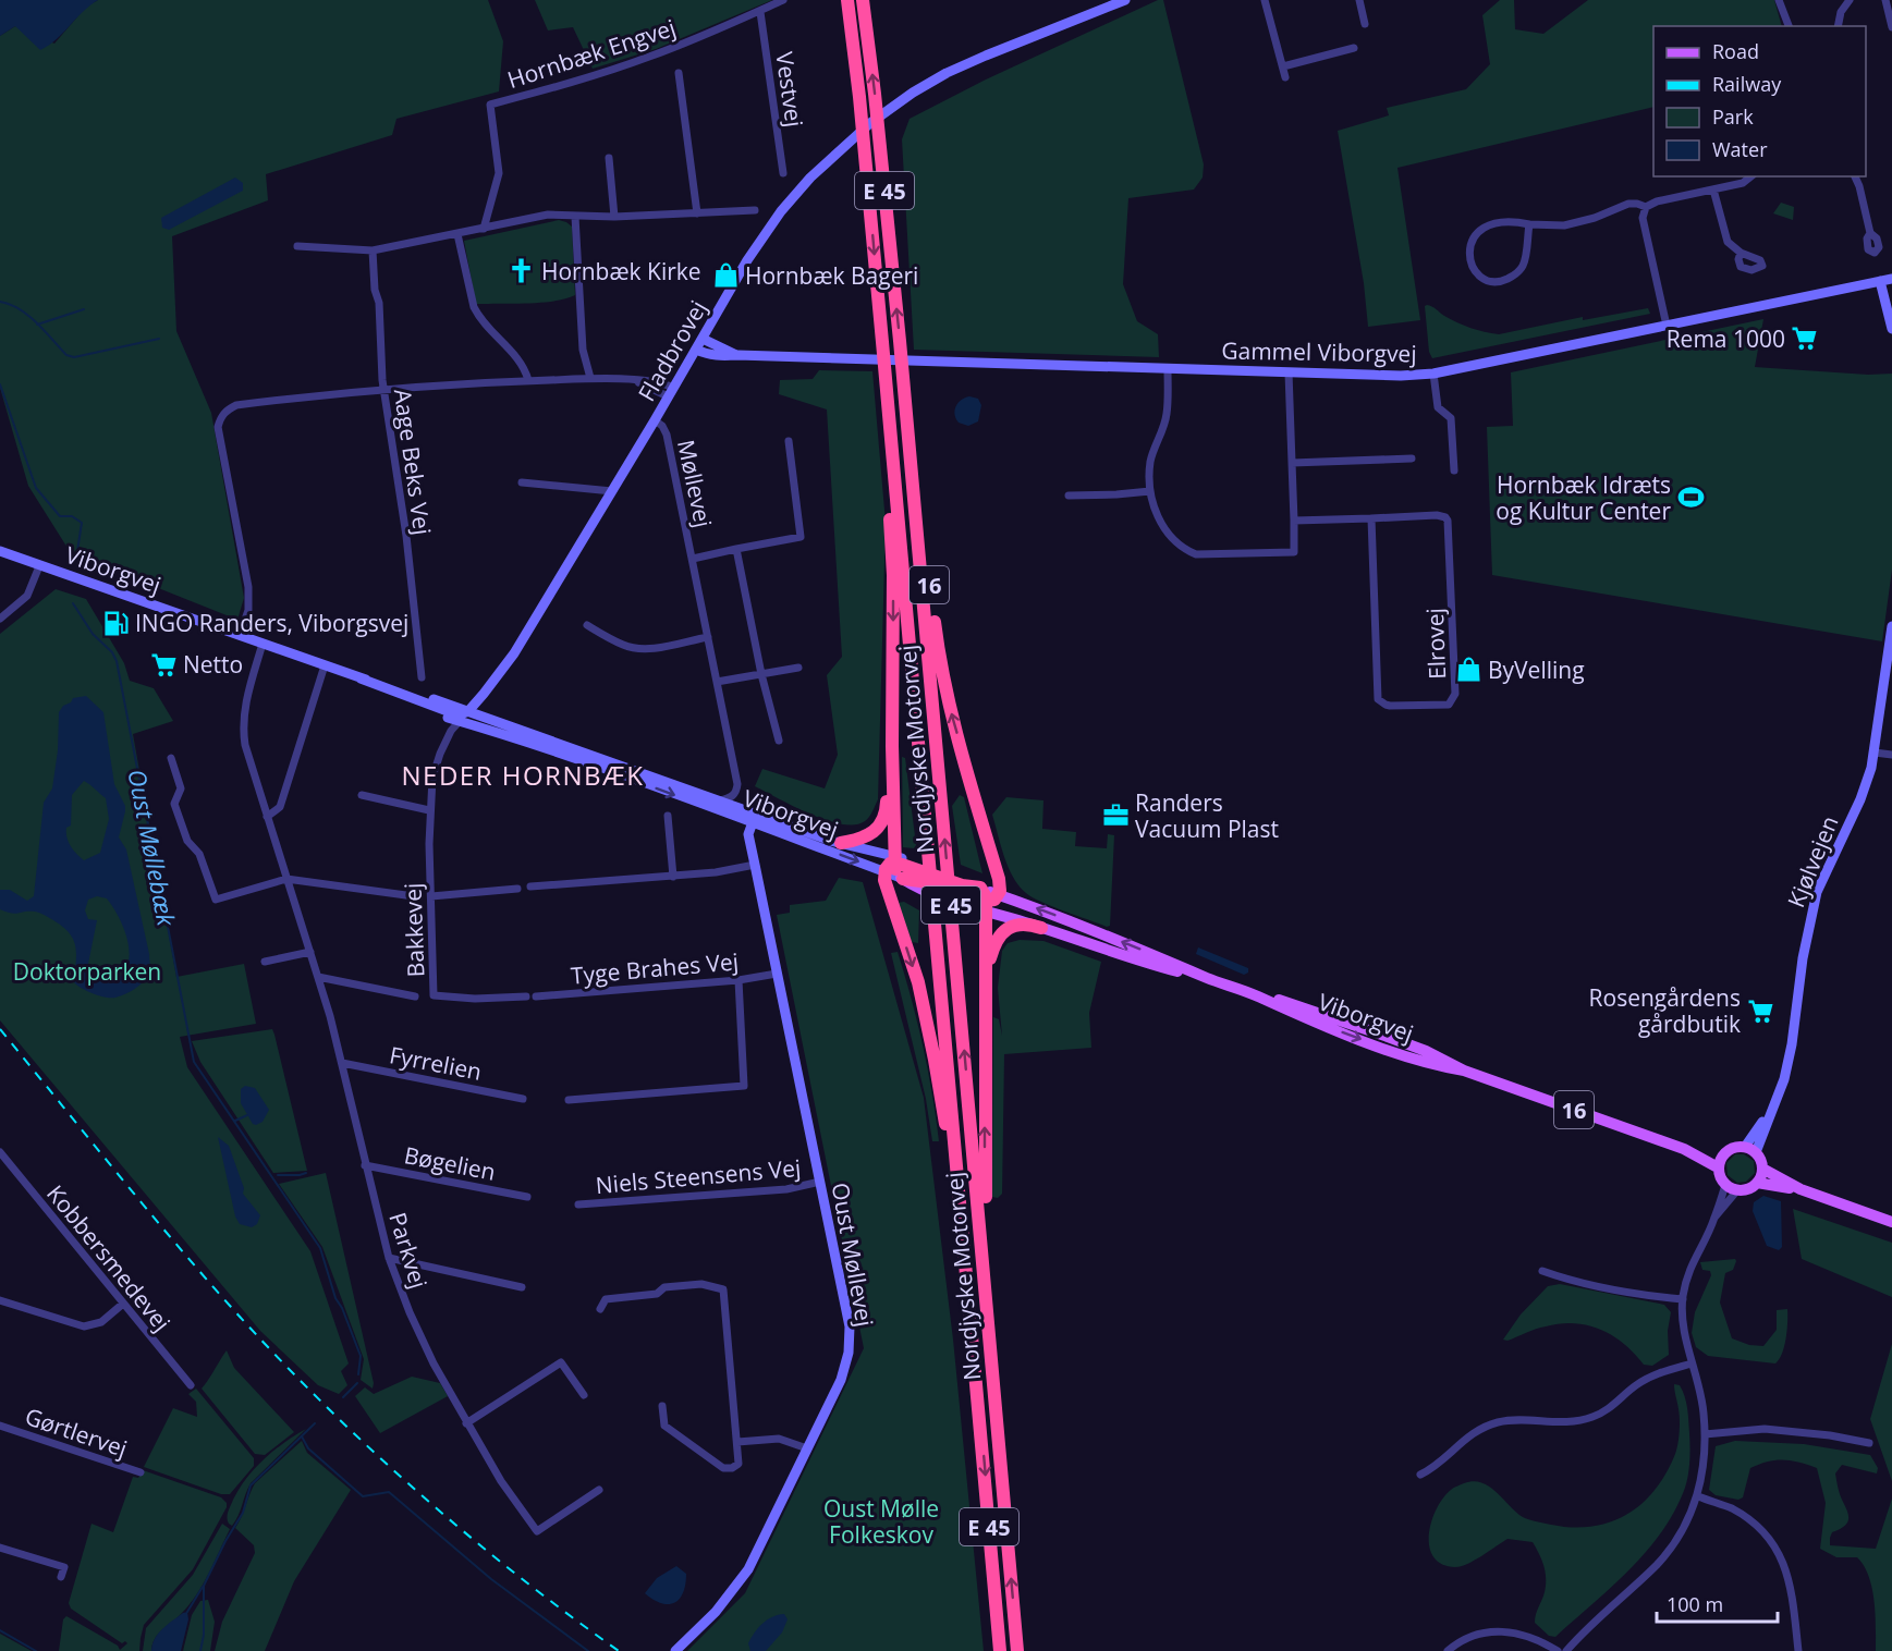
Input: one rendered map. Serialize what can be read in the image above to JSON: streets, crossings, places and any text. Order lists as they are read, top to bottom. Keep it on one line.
{"streets":{"highway":["E 45","16","Nordjyske Motorvej"],"main road":["Viborgvej"],"street":["Hornbæk Engvej","Vestvej","Fladbrovej","Gammel Viborgvej","Aage Beks Vej","Møllevej","Elrovej","Kjølvejen","Bakkevej","Tyge Brahes Vej","Fyrrelien","Bøgelien","Niels Steensens Vej","Parkvej","Oust Møllevej","Kobbersmedevej","Gørtlervej"]},"crossings":[["Hornbæk Engvej","Vestvej"],["Fladbrovej","Gammel Viborgvej"],["Fladbrovej","Møllevej"],["Fladbrovej","Viborgvej"],["Fladbrovej","Bakkevej"],["Møllevej","Viborgvej"],["Viborgvej","16"],["Viborgvej","Kjølvejen"],["Viborgvej","Bakkevej"],["Viborgvej","Parkvej"],["Viborgvej","Oust Møllevej"],["16","Nordjyske Motorvej"],["16","Kjølvejen"],["Tyge Brahes Vej","Oust Møllevej"],["Fyrrelien","Parkvej"],["Bøgelien","Parkvej"],["Niels Steensens Vej","Oust Møllevej"]],"districts":["NEDER HORNBÆK"],"water":["Oust Møllebæk"],"parks":["Doktorparken","Oust Mølle Folkeskov"],"places":{"church":["Hornbæk Kirke"],"shop":["Hornbæk Bageri","ByVelling"],"supermarket":["Rema 1000","Netto","Rosengårdens gårdbutik"],"sports":["Hornbæk Idræts og Kultur Center"],"fuel station":["INGO Randers, Viborgsvej"],"office":["Randers Vacuum Plast"]},"legend":["Road","Railway","Park","Water"],"scale_bar":"100 m"}
